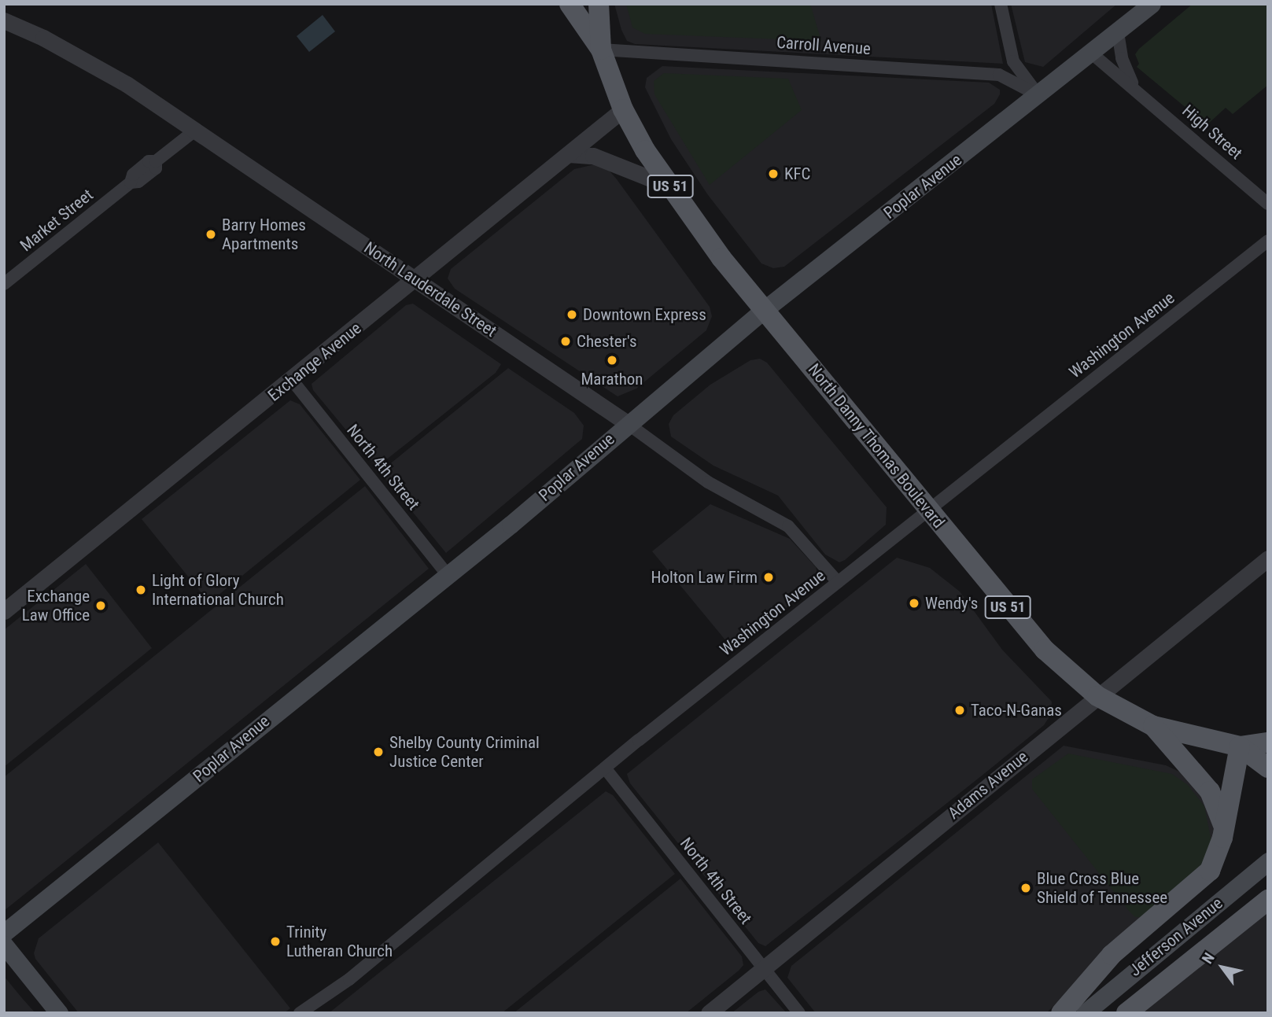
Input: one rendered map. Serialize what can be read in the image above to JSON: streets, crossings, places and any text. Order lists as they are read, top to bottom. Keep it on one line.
{"streets":{"main road":["US 51","Poplar Avenue","North Danny Thomas Boulevard","Jefferson Avenue"],"street":["Carroll Avenue","High Street","Market Street","North Lauderdale Street","Washington Avenue","Exchange Avenue","North 4th Street","Adams Avenue"]},"crossings":[["Carroll Avenue","Poplar Avenue"],["Carroll Avenue","North Danny Thomas Boulevard"],["High Street","Poplar Avenue"],["Poplar Avenue","North Lauderdale Street"],["Poplar Avenue","North Danny Thomas Boulevard"],["Poplar Avenue","North 4th Street"],["Market Street","North Lauderdale Street"],["North Lauderdale Street","Washington Avenue"],["North Lauderdale Street","Exchange Avenue"],["Washington Avenue","North Danny Thomas Boulevard"],["Washington Avenue","North 4th Street"],["Exchange Avenue","North Danny Thomas Boulevard"],["Exchange Avenue","North 4th Street"],["North Danny Thomas Boulevard","Adams Avenue"],["North 4th Street","Adams Avenue"]],"places":["KFC","Barry Homes Apartments","Downtown Express","Chester's","Marathon","Holton Law Firm","Light of Glory International Church","Wendy's","Exchange Law Office","Taco-N-Ganas","Shelby County Criminal Justice Center","Blue Cross Blue Shield of Tennessee","Trinity Lutheran Church"],"north":"top left"}
